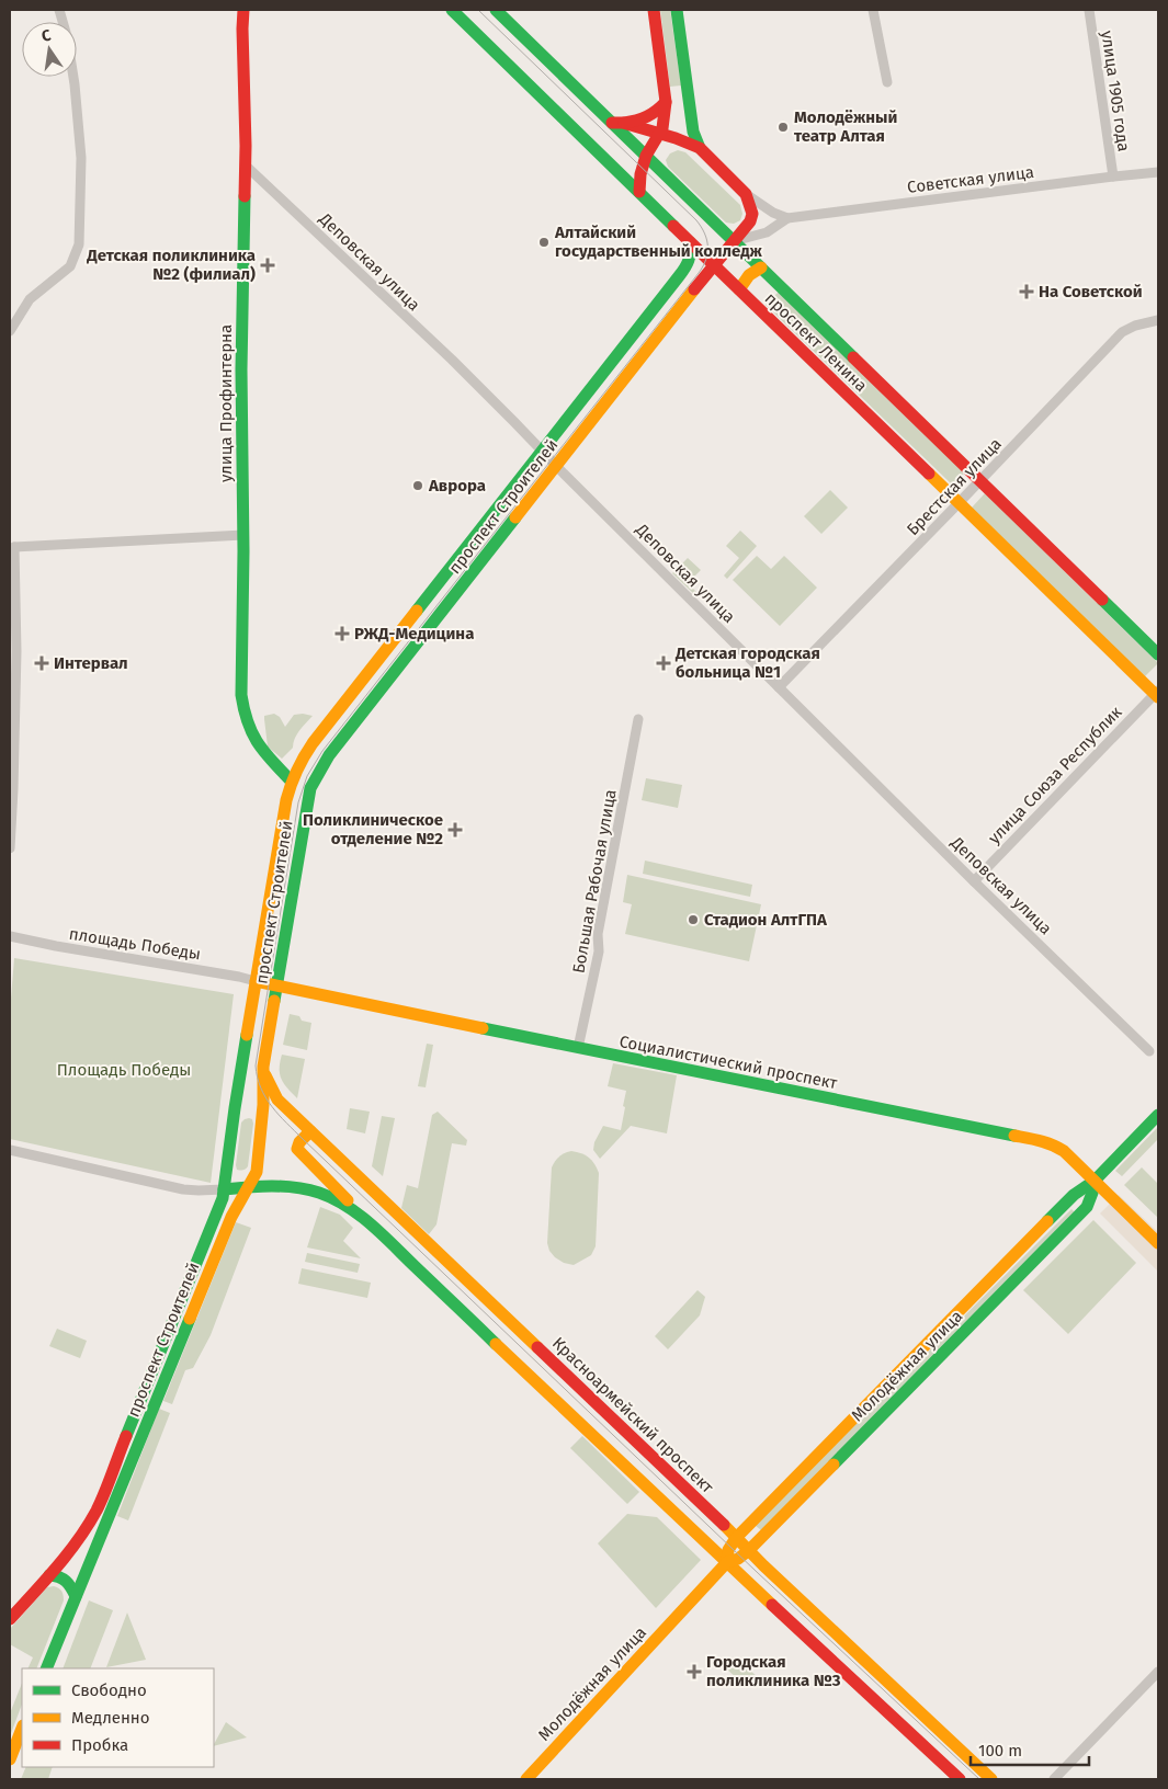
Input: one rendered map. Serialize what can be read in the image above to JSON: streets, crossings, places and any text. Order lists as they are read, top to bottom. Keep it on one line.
{"streets":{"main road":["проспект Ленина","улица Профинтерна","проспект Строителей","Социалистический проспект","Молодёжная улица","Красноармейский проспект"],"street":["улица 1905 года","Советская улица","Деповская улица","Брестская улица","улица Союза Республик","Большая Рабочая улица","площадь Победы"]},"crossings":[["улица 1905 года","Советская улица"],["Деповская улица","улица Профинтерна"],["Деповская улица","Брестская улица"],["Деповская улица","проспект Строителей"],["Деповская улица","улица Союза Республик"],["проспект Ленина","Брестская улица"],["проспект Ленина","проспект Строителей"],["проспект Ленина","улица Союза Республик"],["улица Профинтерна","проспект Строителей"],["проспект Строителей","площадь Победы"],["проспект Строителей","Социалистический проспект"],["проспект Строителей","Красноармейский проспект"],["Большая Рабочая улица","Социалистический проспект"],["площадь Победы","Социалистический проспект"],["Социалистический проспект","Молодёжная улица"],["Молодёжная улица","Красноармейский проспект"]],"parks":["Площадь Победы"],"places":{"other":["Молодёжный театр Алтая","Алтайский государственный колледж","Аврора","Стадион АлтГПА"],"health":["Детская поликлиника №2 (филиал)","На Советской","РЖД-Медицина","Интервал","Детская городская больница №1","Поликлиническое отделение №2","Городская поликлиника №3"]},"legend":["Свободно","Медленно","Пробка"],"scale_bar":"100 m","north":"top"}
